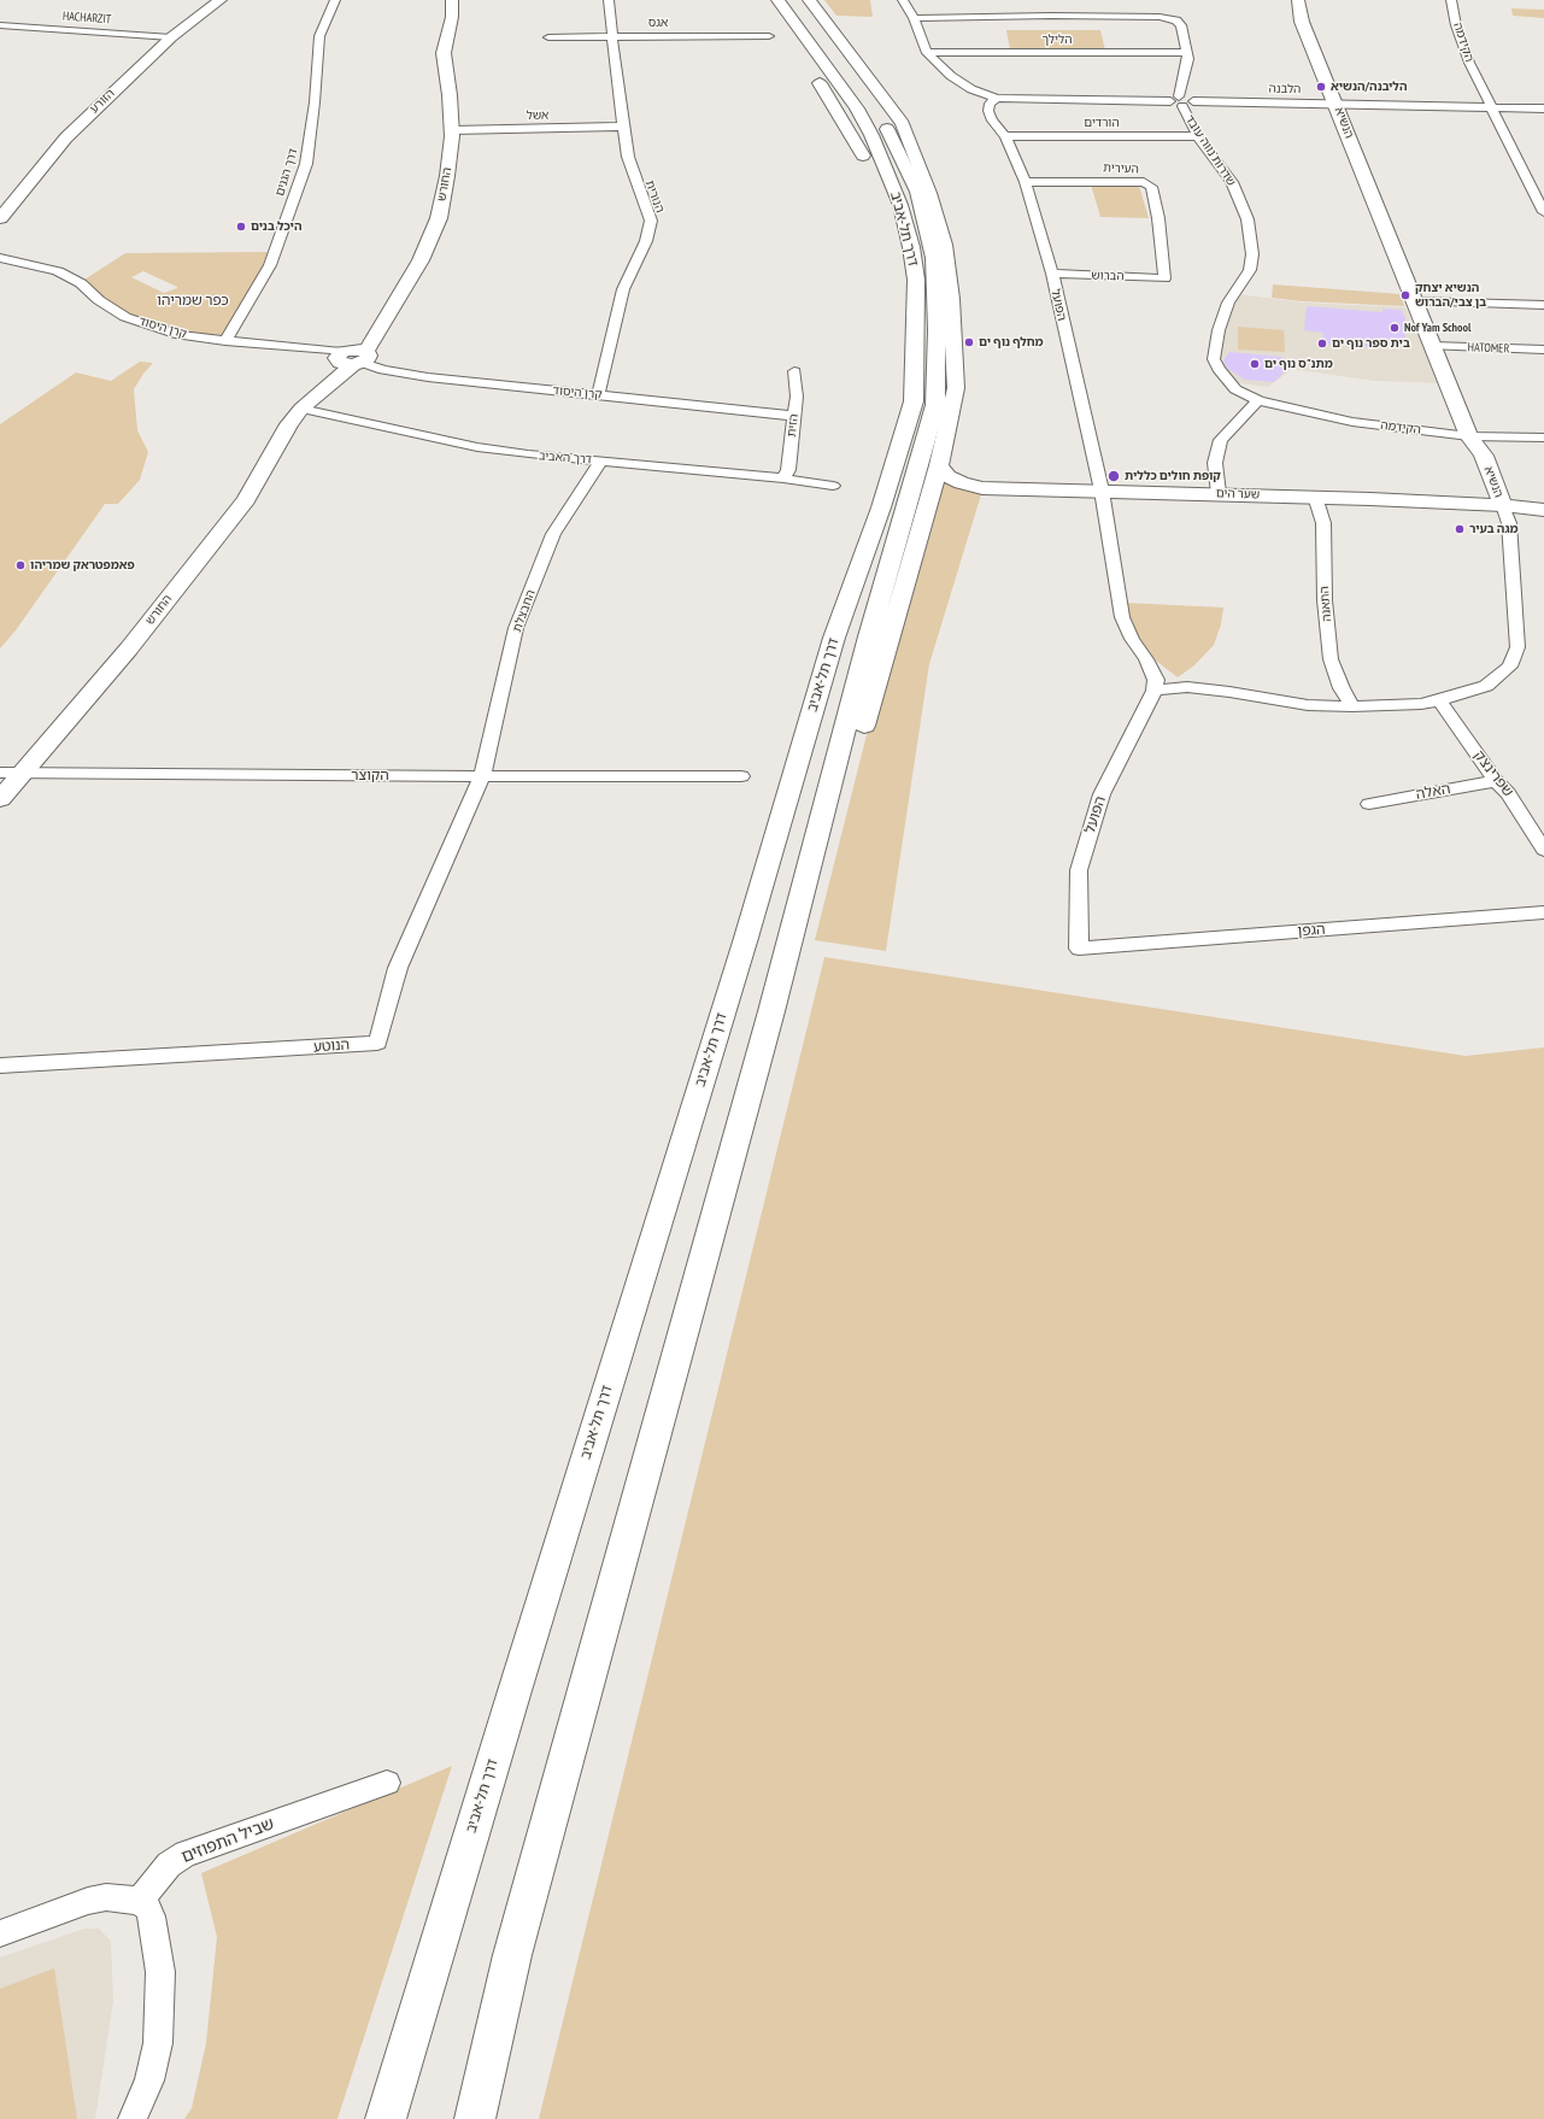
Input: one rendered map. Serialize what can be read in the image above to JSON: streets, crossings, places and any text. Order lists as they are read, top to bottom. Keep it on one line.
{"streets":{"main road":["הזורע","הנשיא","החורש","דרך תל-אביב","שער הים"],"street":["HACHARZIT","אגס","הלילך","הקידמה","הלבנה","אשל","הורדים","שדרות נווה עובד","העירית","דרך הגנים","הנורית","הברוש","הפועל","קרן היסוד","HATOMER","הזית","דרך האביב","התאנה","החבצלת","שפרינצק","הקוצר","האלה","הגפן","הנוטע","שביל התפוזים"]},"crossings":[["HACHARZIT","הזורע"],["אגס","הנורית"],["הקידמה","הלבנה"],["הקידמה","הנשיא"],["הקידמה","שדרות נווה עובד"],["הלבנה","הנשיא"],["הלבנה","שדרות נווה עובד"],["הלבנה","הפועל"],["אשל","החורש"],["אשל","הנורית"],["הורדים","שדרות נווה עובד"],["הורדים","הפועל"],["הנשיא","הפועל"],["הנשיא","HATOMER"],["הנשיא","שער הים"],["הנשיא","התאנה"],["הנשיא","שפרינצק"],["העירית","הברוש"],["העירית","הפועל"],["דרך הגנים","קרן היסוד"],["החורש","קרן היסוד"],["החורש","דרך האביב"],["החורש","הקוצר"],["הנורית","קרן היסוד"],["הברוש","הפועל"],["הפועל","שער הים"],["הפועל","הגפן"],["קרן היסוד","הזית"],["הזית","דרך האביב"],["דרך האביב","החבצלת"],["שער הים","התאנה"],["החבצלת","הקוצר"],["החבצלת","הנוטע"],["שפרינצק","האלה"],["הקוצר","הנוטע"]],"districts":["כפר שמריהו"],"places":["הליבנה/הנשיא","היכל בנים","הנשיא יצחק בן צבי/הברוש","Nof Yam School","מחלף נוף ים","בית ספר נוף ים","מתנ\"ס נוף ים","קופת חולים כללית","מגה בעיר","פאמפטראק שמריהו"]}
